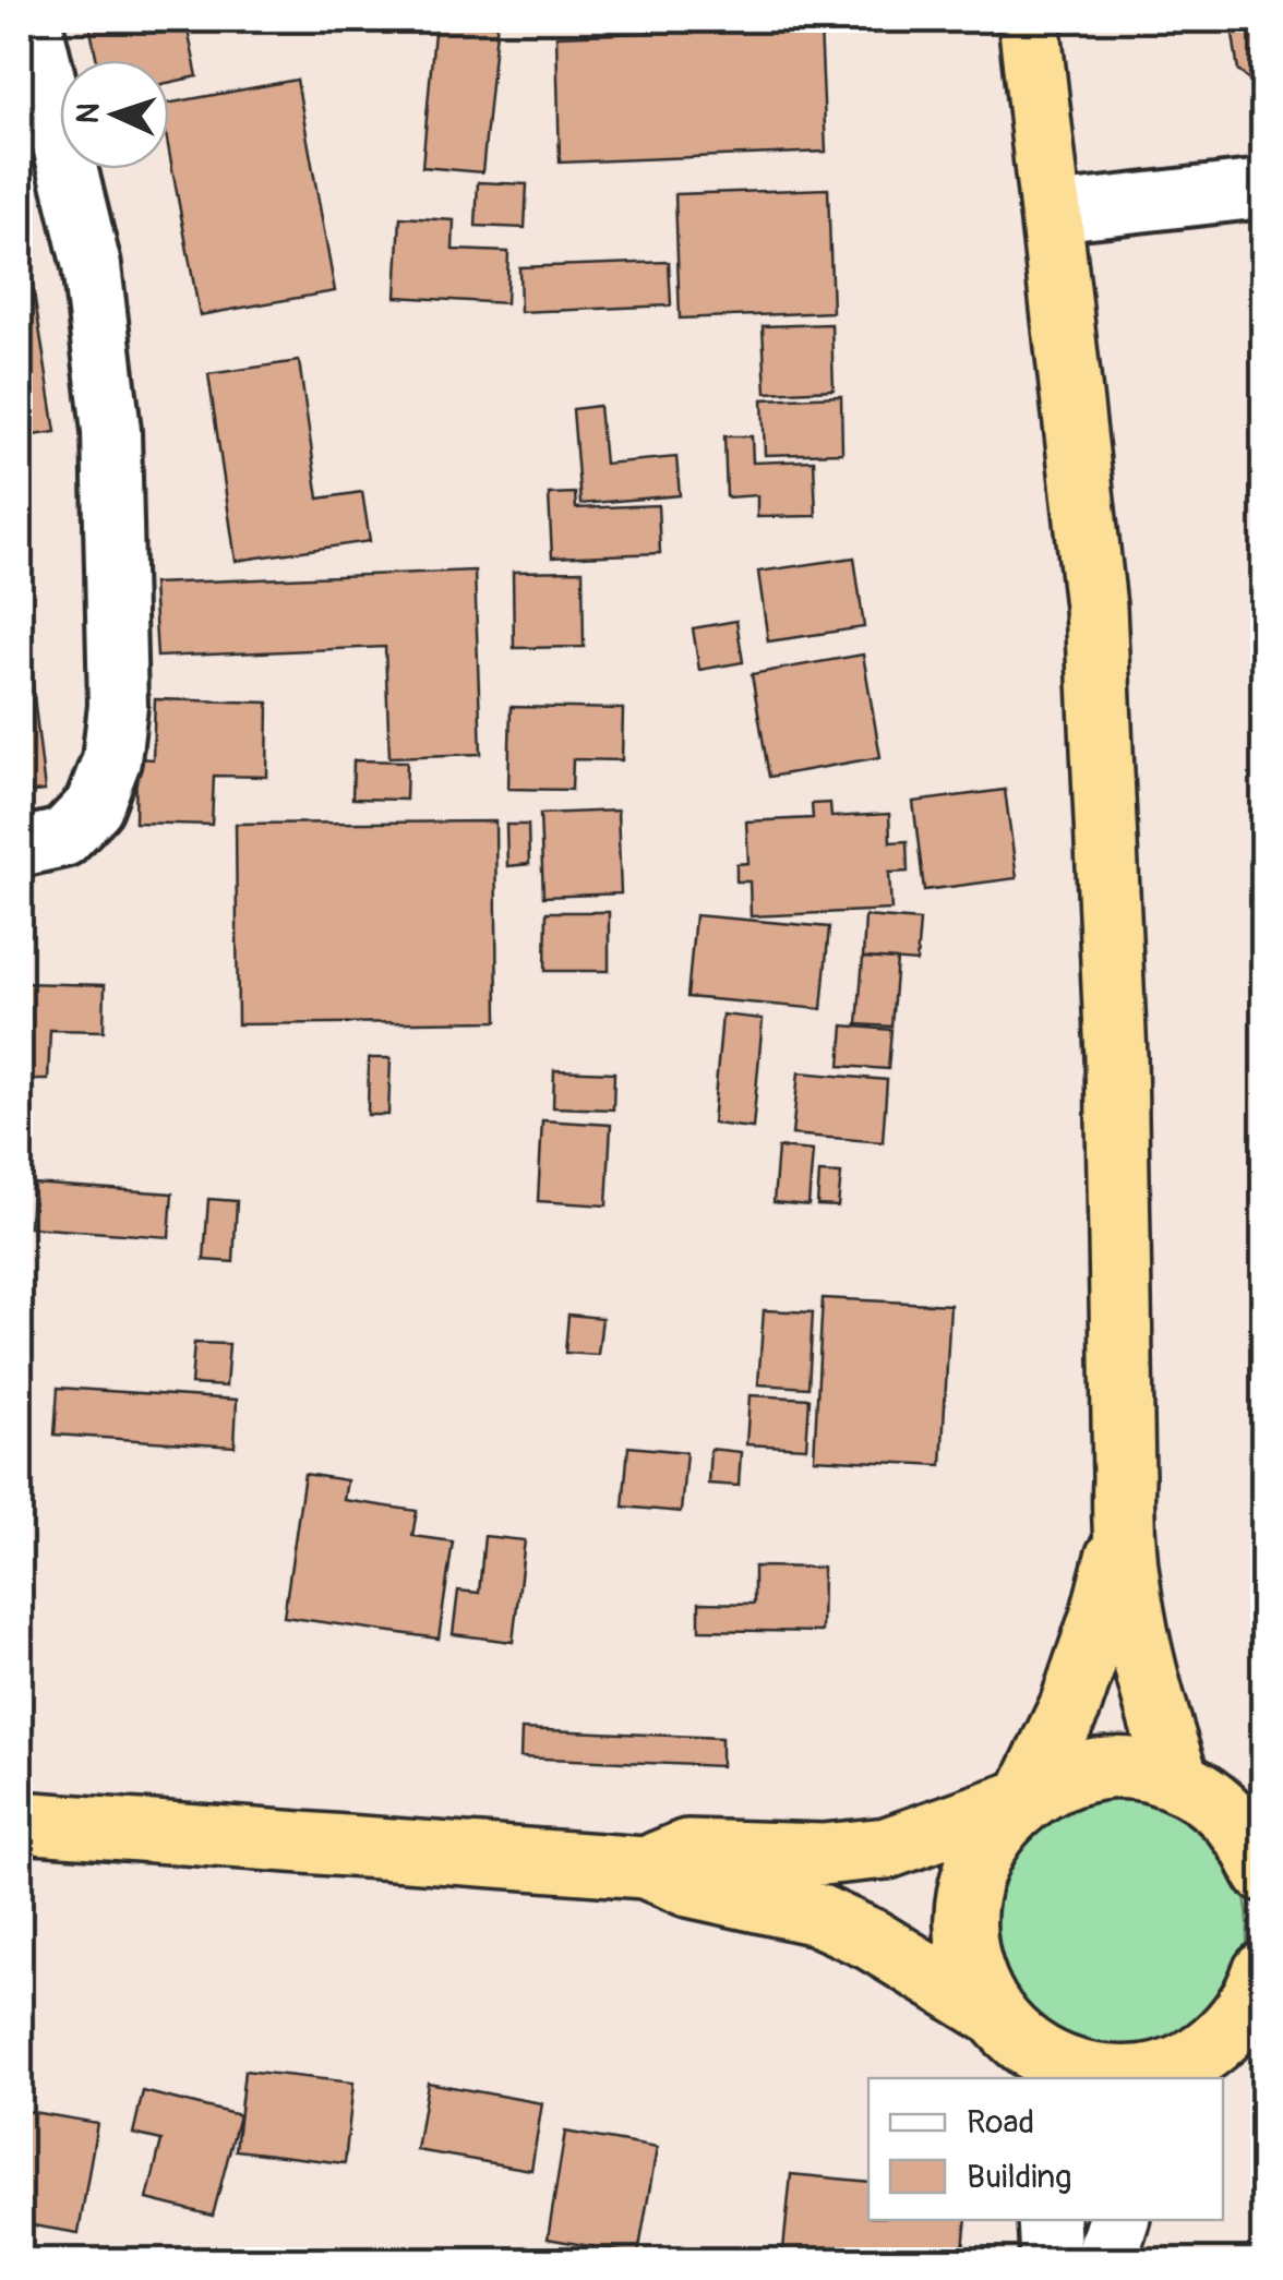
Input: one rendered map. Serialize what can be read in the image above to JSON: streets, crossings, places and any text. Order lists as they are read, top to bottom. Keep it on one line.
{"legend":["Road","Building"],"north":"left"}
